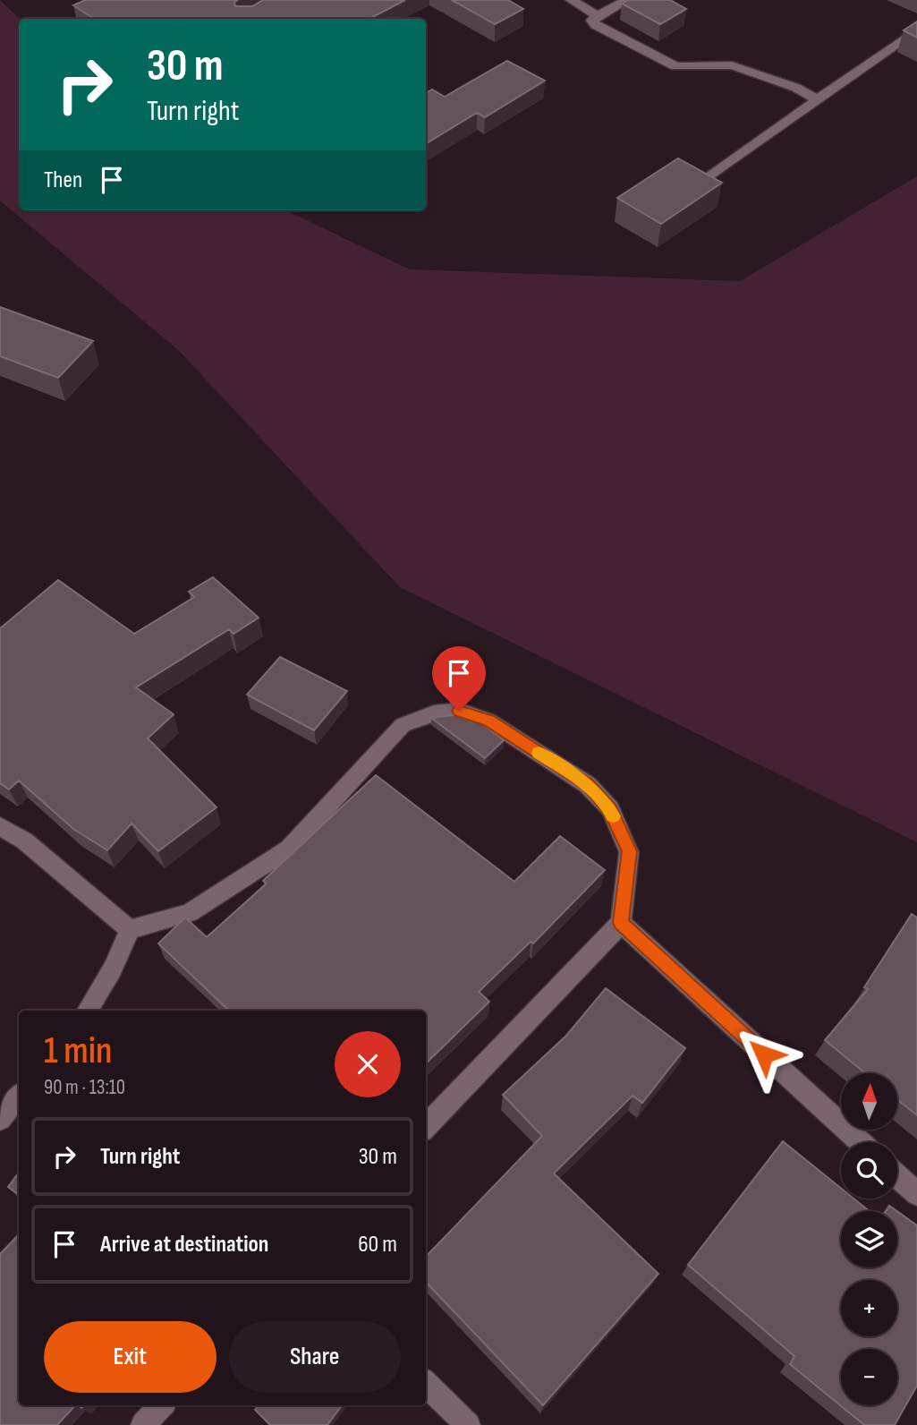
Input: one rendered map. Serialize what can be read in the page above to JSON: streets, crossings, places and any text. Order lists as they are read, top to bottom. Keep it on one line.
{"north":"top","page":{"turn":["30 m","Turn right"],"then":"Then","heading":["1 min","90 m · 13:10"],"map_buttons":["+","−"],"list":[{"name":"Turn right","value":"30 m"},{"name":"Arrive at destination","value":"60 m"}],"buttons":["Exit","Share"]}}
